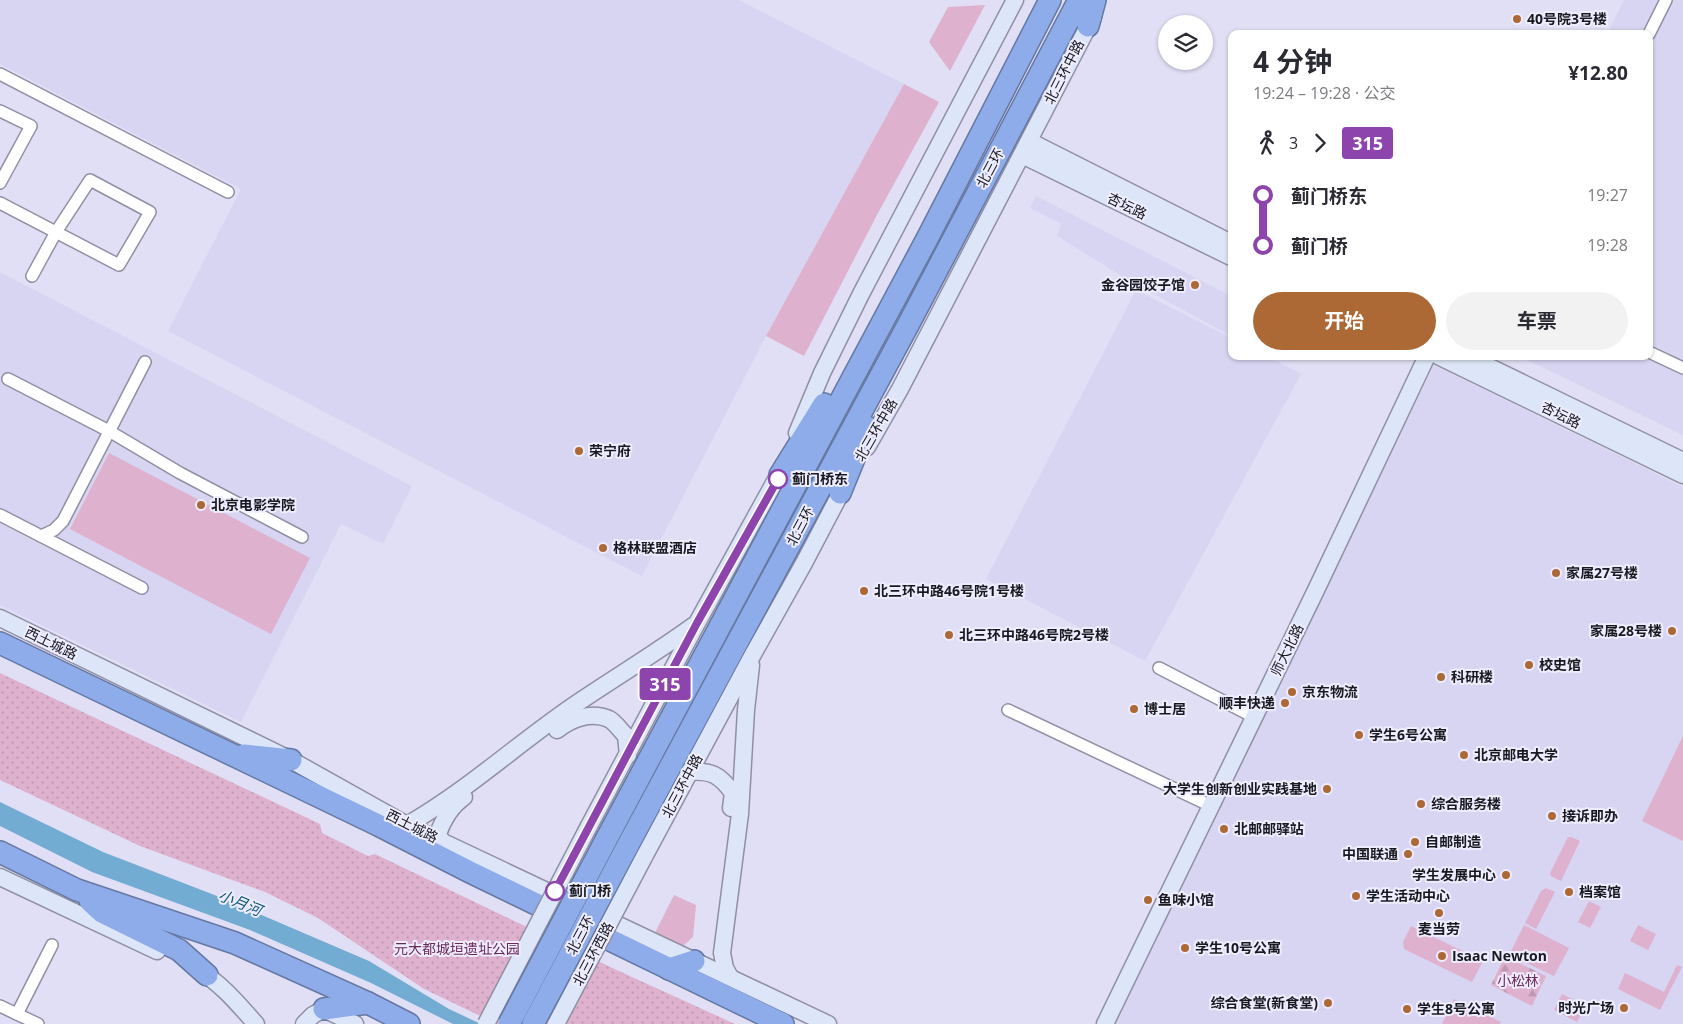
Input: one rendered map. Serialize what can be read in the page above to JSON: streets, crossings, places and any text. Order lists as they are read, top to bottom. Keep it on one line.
{"streets":{"highway":["北三环","西土城路"],"street":["北三环中路","杏坛路","师大北路","北三环西路"]},"crossings":[["北三环中路","北三环"],["北三环中路","杏坛路"],["北三环中路","北三环西路"],["北三环","北三环西路"]],"water":["小月河"],"parks":["元大都城垣遗址公园","小松林"],"places":["40号院3号楼","金谷园饺子馆","荣宁府","蓟门桥东","北京电影学院","格林联盟酒店","家属27号楼","北三环中路46号院1号楼","家属28号楼","北三环中路46号院2号楼","校史馆","科研楼","京东物流","顺丰快递","博士居","学生6号公寓","北京邮电大学","大学生创新创业实践基地","综合服务楼","接诉即办","北邮邮驿站","自邮制造","中国联通","学生发展中心","蓟门桥","档案馆","学生活动中心","鱼味小馆","麦当劳","学生10号公寓","Isaac Newton","综合食堂(新食堂)","时光广场","学生8号公寓"],"lines":["bus line 315"],"page":{"on_map":"315","heading":["4 分钟","19:24 – 19:28 · 公交","¥12.80"],"legs":["3","315"],"list":[{"name":"蓟门桥东","value":"19:27"},{"name":"蓟门桥","value":"19:28"}],"buttons":["开始","车票"]}}
